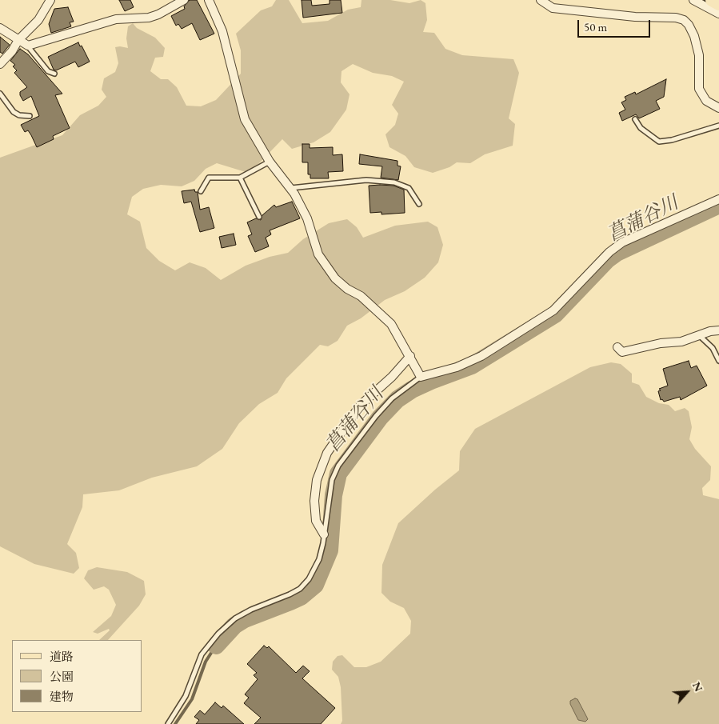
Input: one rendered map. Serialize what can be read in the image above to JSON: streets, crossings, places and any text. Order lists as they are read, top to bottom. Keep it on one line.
{"water":["菖蒲谷川"],"legend":["道路","公園","建物"],"scale_bar":"50 m","north":"top right"}
